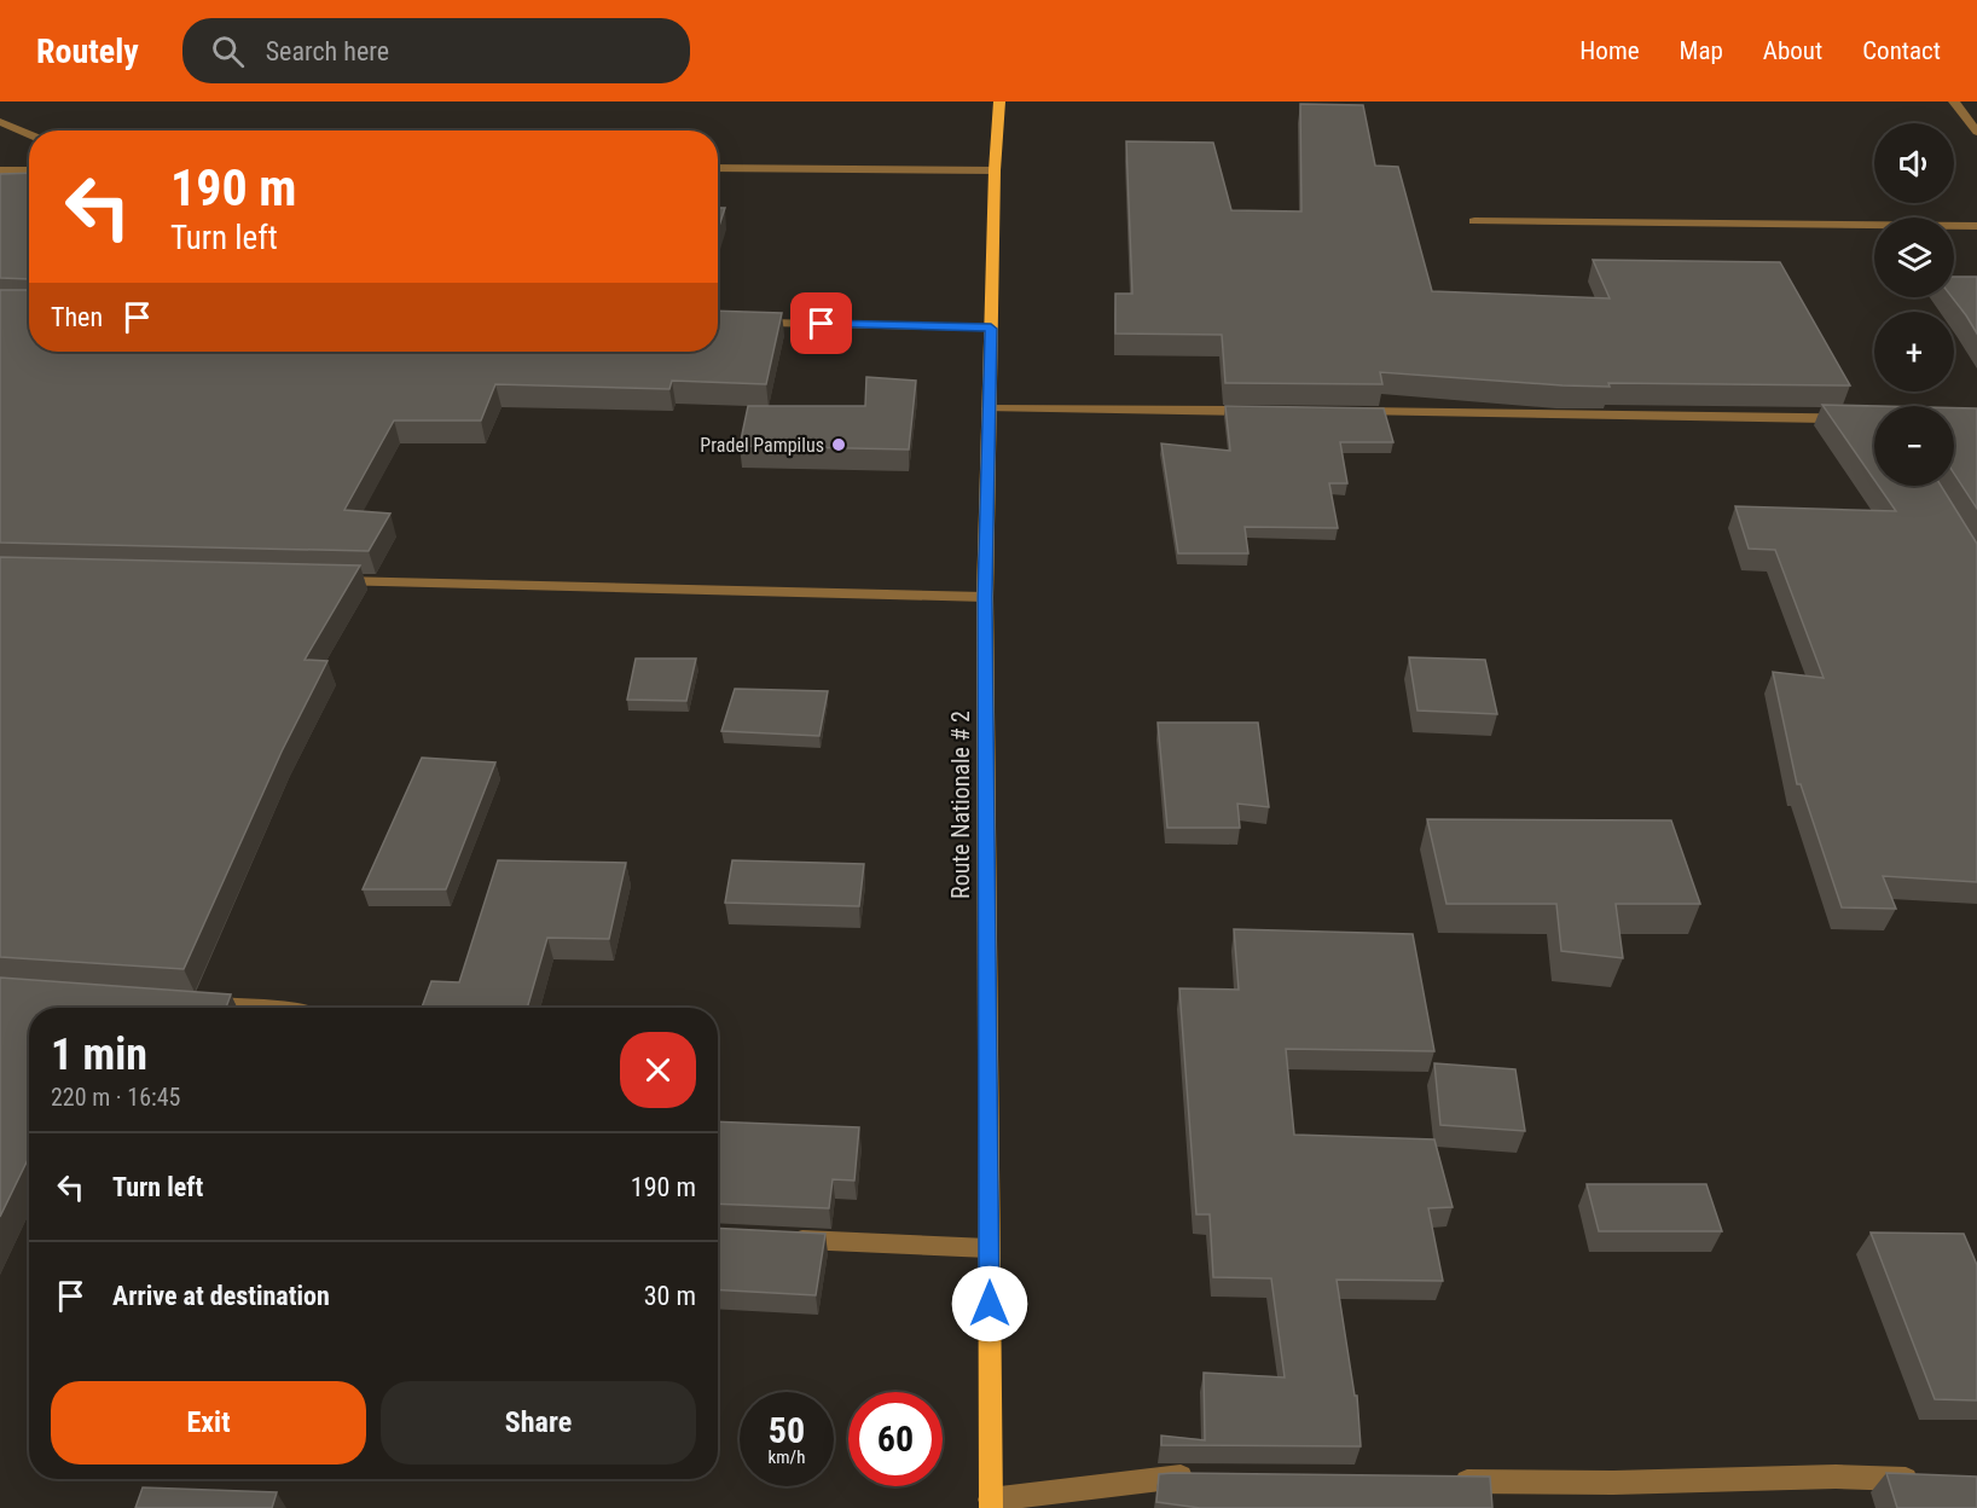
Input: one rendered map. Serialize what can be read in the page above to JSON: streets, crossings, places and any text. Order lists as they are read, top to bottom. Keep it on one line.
{"streets":{"main road":["Route Nationale # 2"]},"places":["Pradel Pampilus"],"page":{"header":"Routely","search":"Search here","nav":["Home","Map","About","Contact"],"map_buttons":["+","−"],"turn":["190 m","Turn left"],"then":"Then","heading":["1 min","220 m · 16:45"],"list":[{"name":"Turn left","value":"190 m"},{"name":"Arrive at destination","value":"30 m"}],"buttons":["Exit","Share"],"speed":"50 km/h","limit":"60"}}
